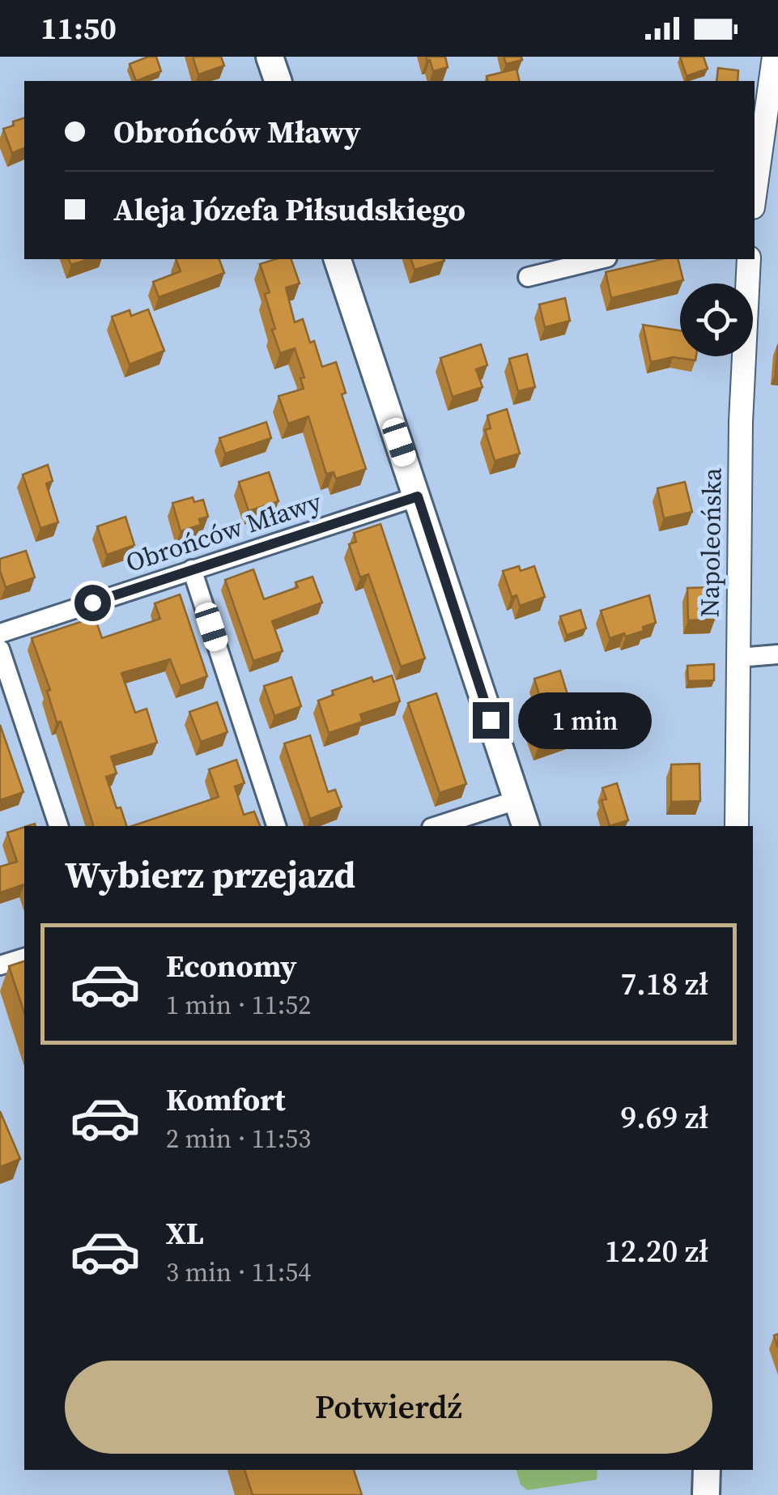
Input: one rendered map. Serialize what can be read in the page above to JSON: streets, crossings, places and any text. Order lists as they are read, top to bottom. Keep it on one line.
{"streets":{"street":["Obrońców Mławy","Napoleońska"]},"page":{"status":"11:50","banner":["Obrońców Mławy","Aleja Józefa Piłsudskiego"],"bubble":"1 min","heading":"Wybierz przejazd","list":[{"name":"Economy","note":"1 min · 11:52","value":"7.18 zł"},{"name":"Komfort","note":"2 min · 11:53","value":"9.69 zł"},{"name":"XL","note":"3 min · 11:54","value":"12.20 zł"}],"buttons":"Potwierdź"}}
